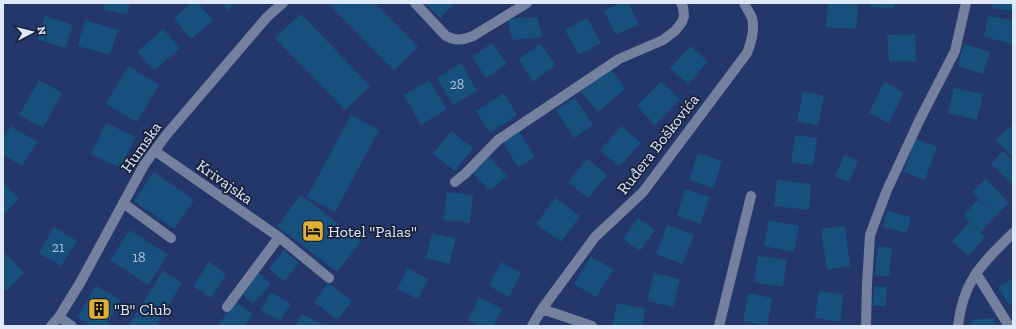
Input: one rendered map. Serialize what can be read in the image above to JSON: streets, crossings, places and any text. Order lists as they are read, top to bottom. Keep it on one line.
{"streets":{"street":["Ruđera Boškovića","Humska","Krivajska"]},"crossings":[["Humska","Krivajska"]],"places":{"hotel":["Hotel \"Palas\""],"building":["\"B\" Club"]},"house_numbers":["28","21","18"],"north":"right"}
